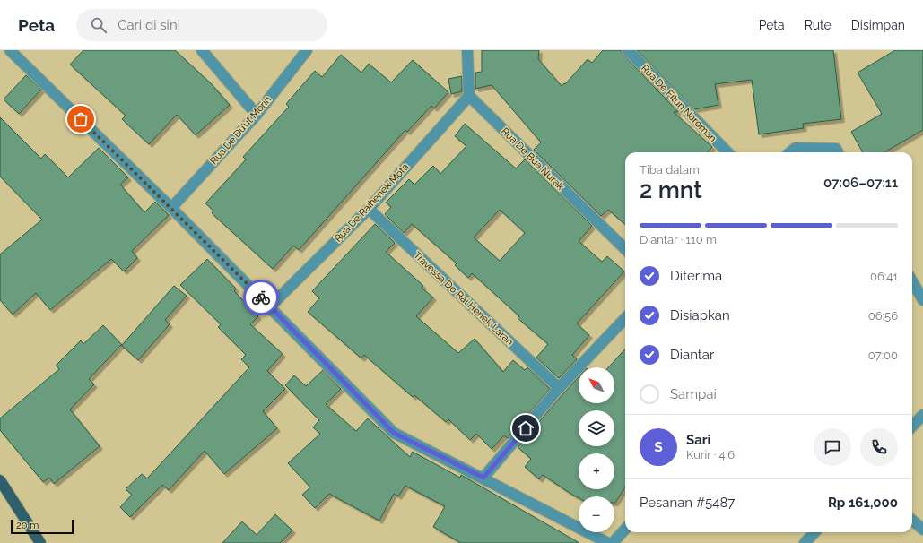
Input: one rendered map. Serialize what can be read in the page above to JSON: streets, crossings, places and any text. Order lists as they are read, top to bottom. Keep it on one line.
{"streets":{"street":["Rua De Fitun Naroman","Rua De Du’ut Morin","Rua De Bua Nurak","Rua De Raihenek Mota","Travessa Do Rai Henek Laran"]},"crossings":[["Rua De Bua Nurak","Rua De Raihenek Mota"],["Rua De Raihenek Mota","Travessa Do Rai Henek Laran"]],"scale_bar":"20 m","north":"top left","page":{"header":"Peta","search":"Cari di sini","nav":["Peta","Rute","Disimpan"],"heading":["2 mnt","Tiba dalam","07:06–07:11"],"panel":["Sari","Kurir · 4.6","Pesanan #5487","Rp 161,000"],"bar":"Diantar · 110 m","list":[["Diterima","06:41"],["Disiapkan","06:56"],["Diantar","07:00"],"Sampai"],"map_buttons":["+","−"],"round":"S","scale":"20 m"}}
